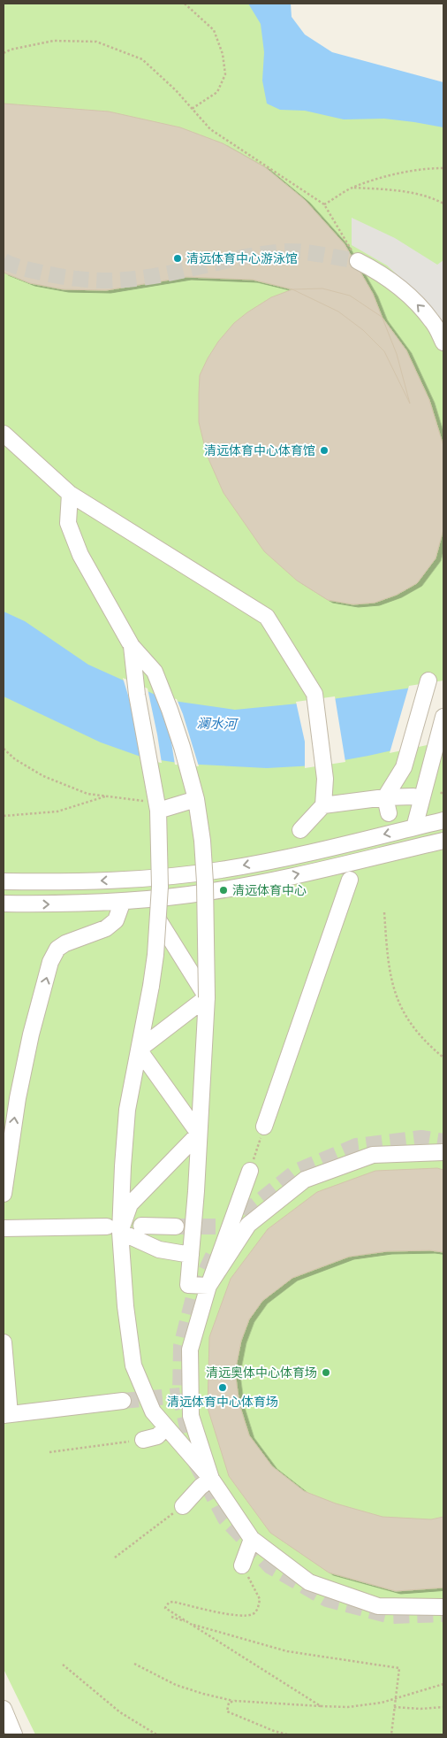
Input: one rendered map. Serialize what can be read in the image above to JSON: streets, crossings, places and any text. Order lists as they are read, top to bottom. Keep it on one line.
{"water":["澜水河"],"places":["清远体育中心游泳馆","清远体育中心体育馆","清远体育中心","清远奥体中心体育场","清远体育中心体育场"]}
